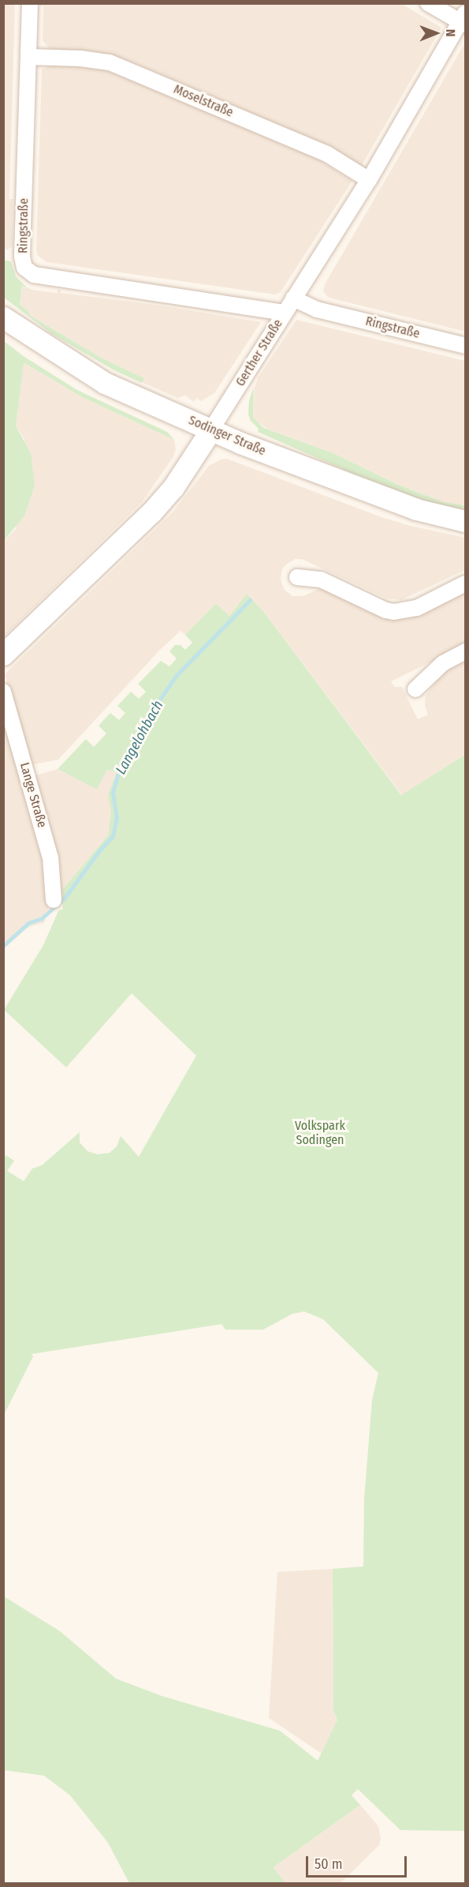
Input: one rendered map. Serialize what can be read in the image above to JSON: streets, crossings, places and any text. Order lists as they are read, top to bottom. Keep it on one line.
{"streets":{"main road":["Gerther Straße","Sodinger Straße"],"street":["Moselstraße","Ringstraße","Lange Straße"]},"crossings":[["Moselstraße","Ringstraße"],["Moselstraße","Gerther Straße"],["Ringstraße","Gerther Straße"],["Gerther Straße","Sodinger Straße"]],"water":["Langelohbach"],"parks":["Volkspark Sodingen"],"scale_bar":"50 m","north":"right"}
